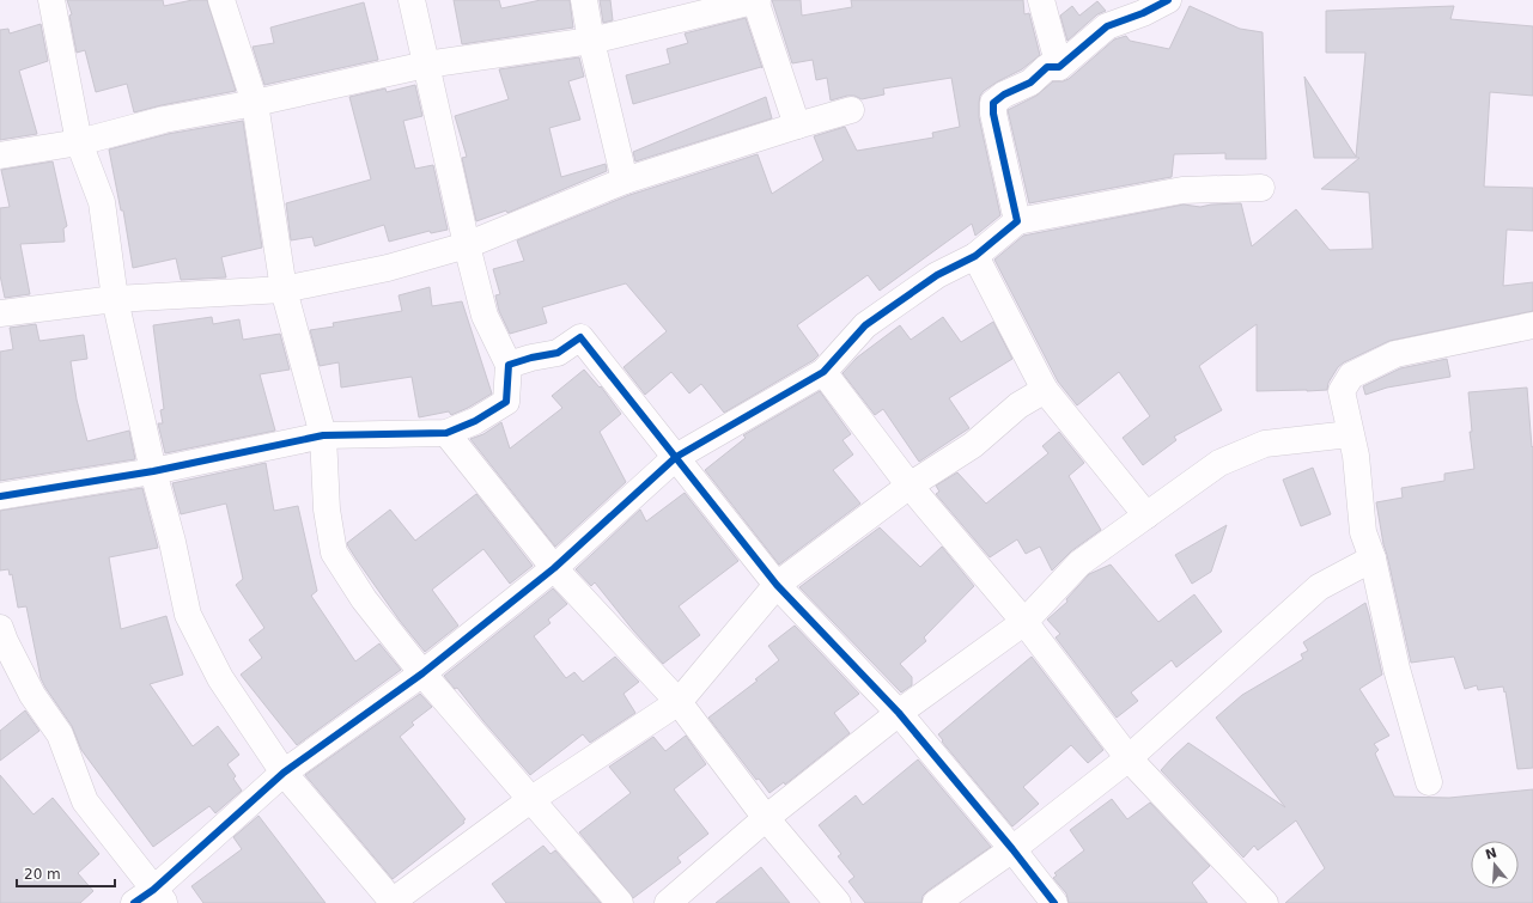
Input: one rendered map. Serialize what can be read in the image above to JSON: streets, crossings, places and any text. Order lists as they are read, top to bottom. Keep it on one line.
{"scale_bar":"20 m","north":"top"}
